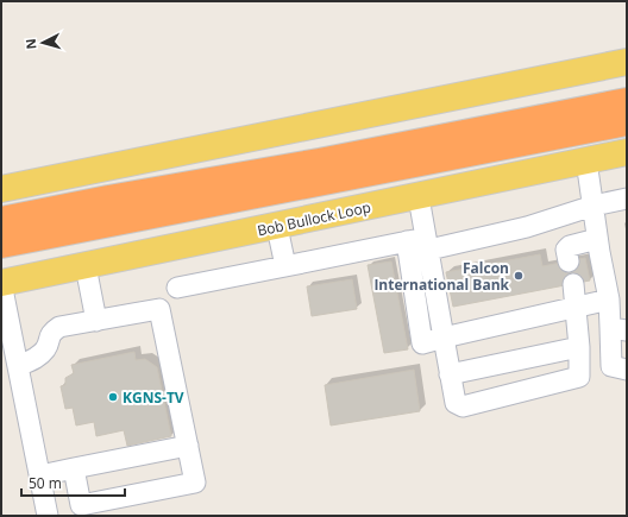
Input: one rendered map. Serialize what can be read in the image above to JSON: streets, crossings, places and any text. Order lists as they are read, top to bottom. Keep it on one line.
{"streets":{"main road":["Bob Bullock Loop"]},"places":["Falcon International Bank","KGNS-TV"],"scale_bar":"50 m","north":"left"}
